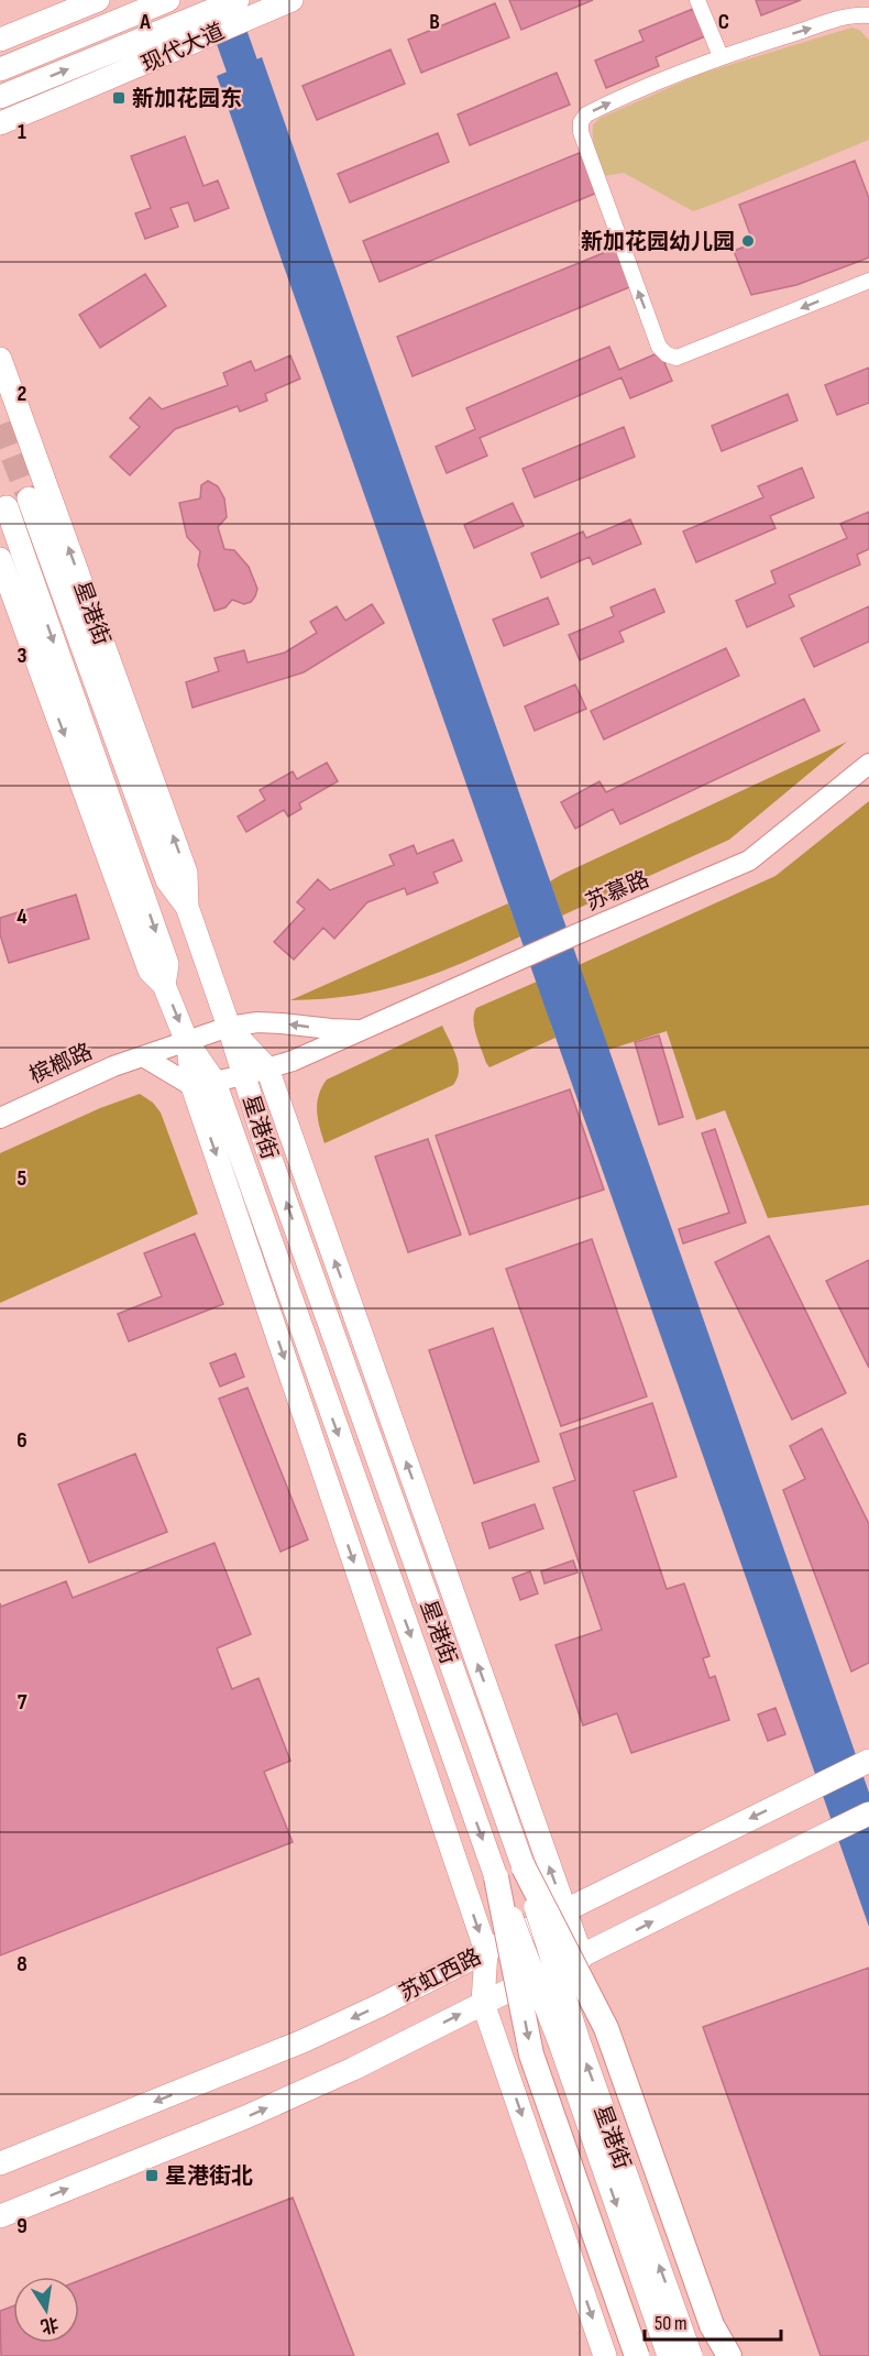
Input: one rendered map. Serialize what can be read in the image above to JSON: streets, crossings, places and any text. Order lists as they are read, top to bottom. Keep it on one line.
{"streets":{"main road":["现代大道","星港街","苏慕路","槟榔路","苏虹西路"]},"crossings":[["星港街","苏慕路"],["苏慕路","槟榔路"]],"places":{"transit":["新加花园东","星港街北"],"other":["新加花园幼儿园"]},"scale_bar":"50 m","north":"bottom","grid":{"columns":["A","B","C"],"rows":["1","2","3","4","5","6","7","8","9"]}}
